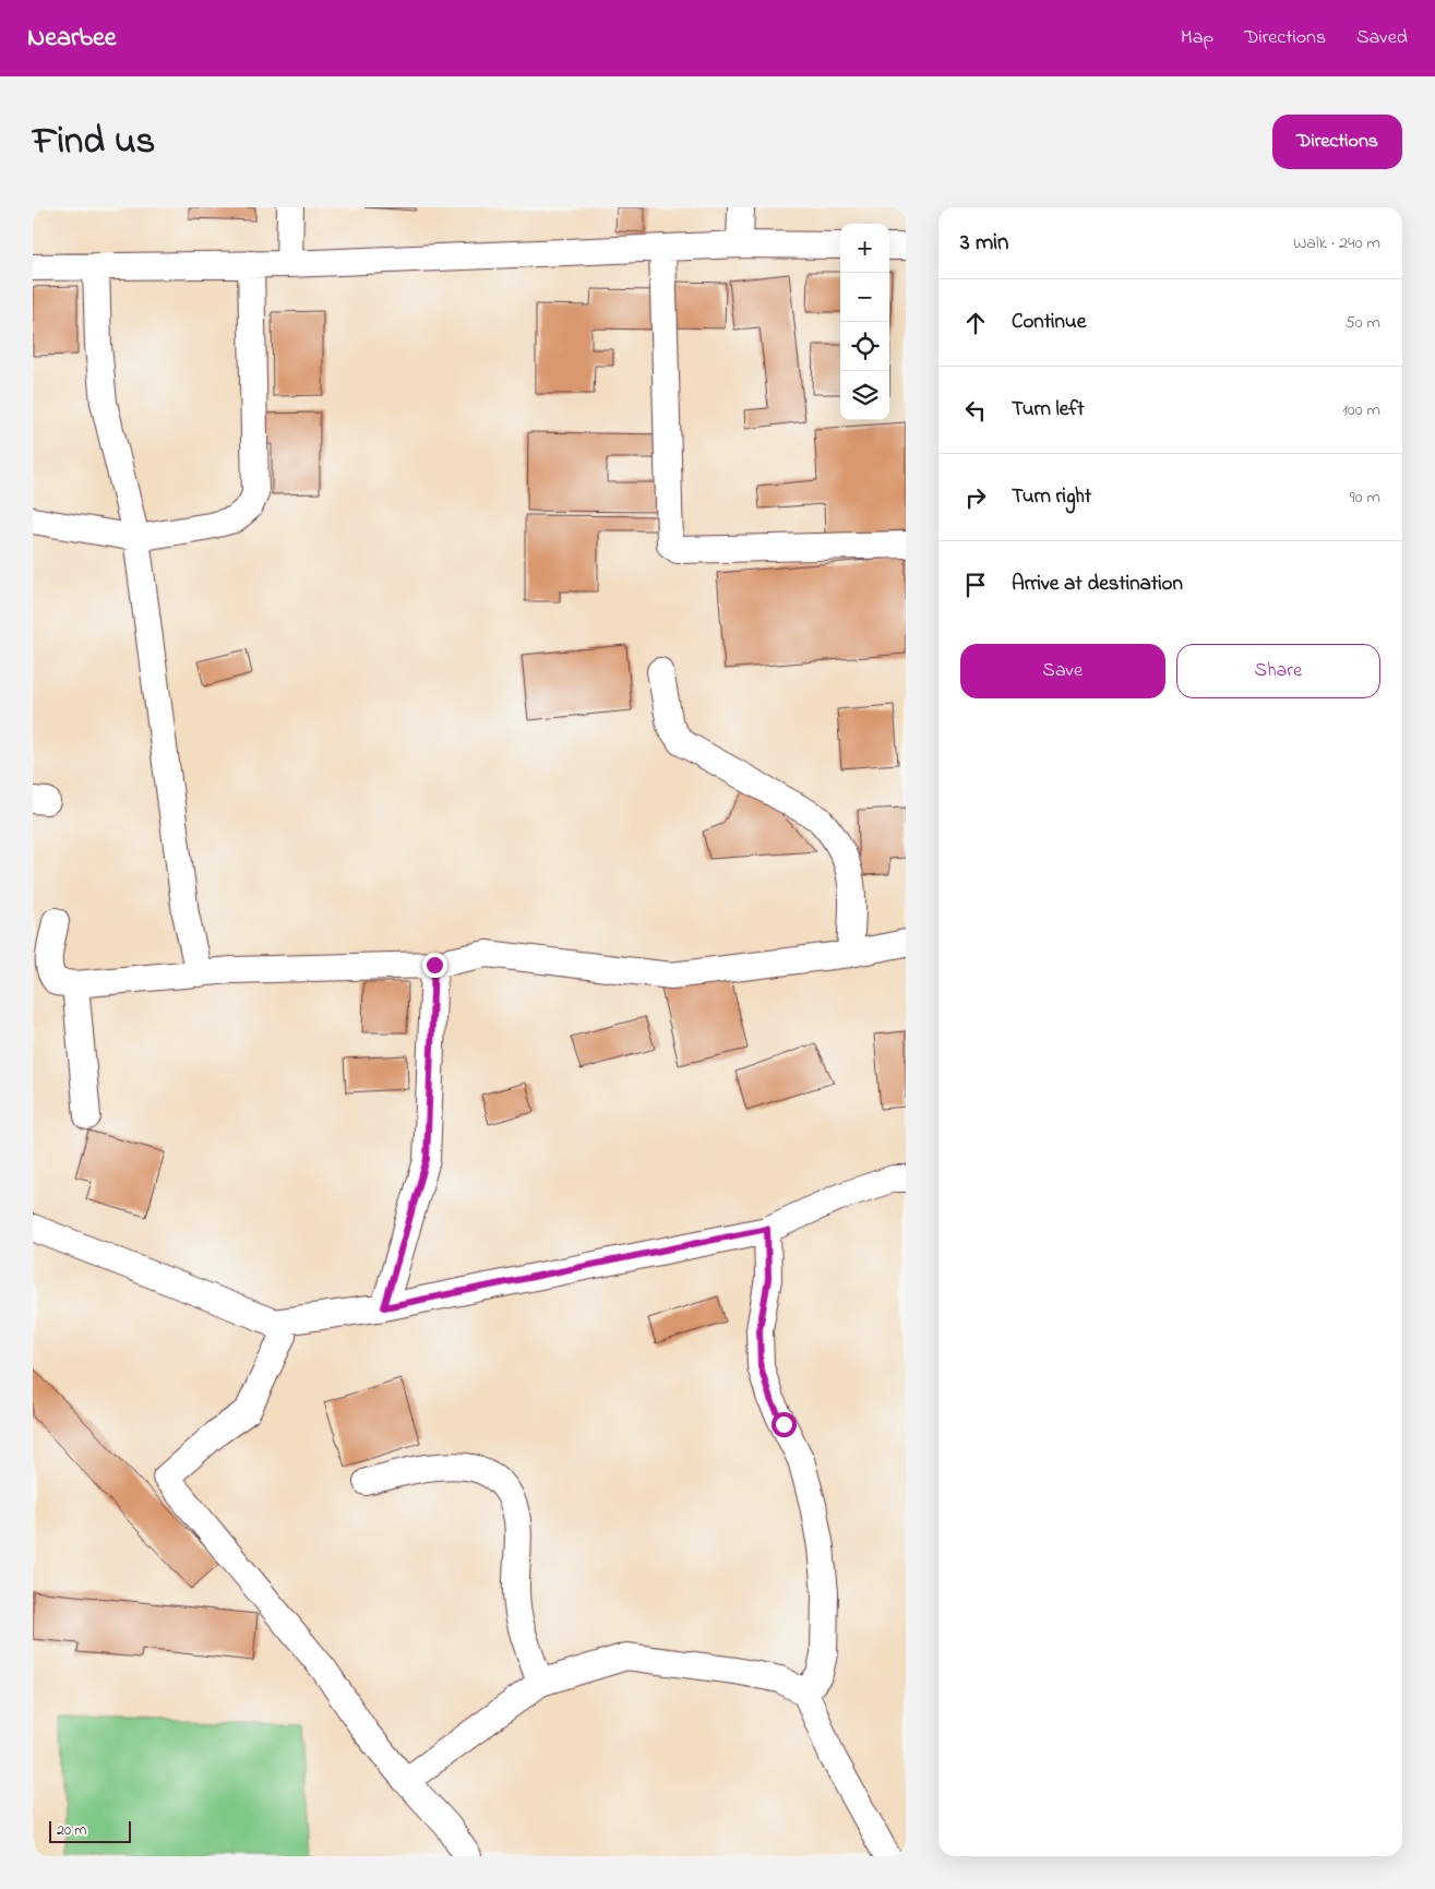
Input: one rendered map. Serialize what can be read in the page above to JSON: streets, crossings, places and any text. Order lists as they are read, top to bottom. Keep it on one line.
{"scale_bar":"20 m","page":{"header":"Nearbee","nav":["Map","Directions","Saved"],"title":"Find us","buttons":["Directions",["Save","Share"]],"heading":["3 min","Walk · 240 m"],"map_buttons":["+","−"],"list":[["Continue","50 m"],["Turn left","100 m"],["Turn right","90 m"],"Arrive at destination"],"scale":"20 m"}}
